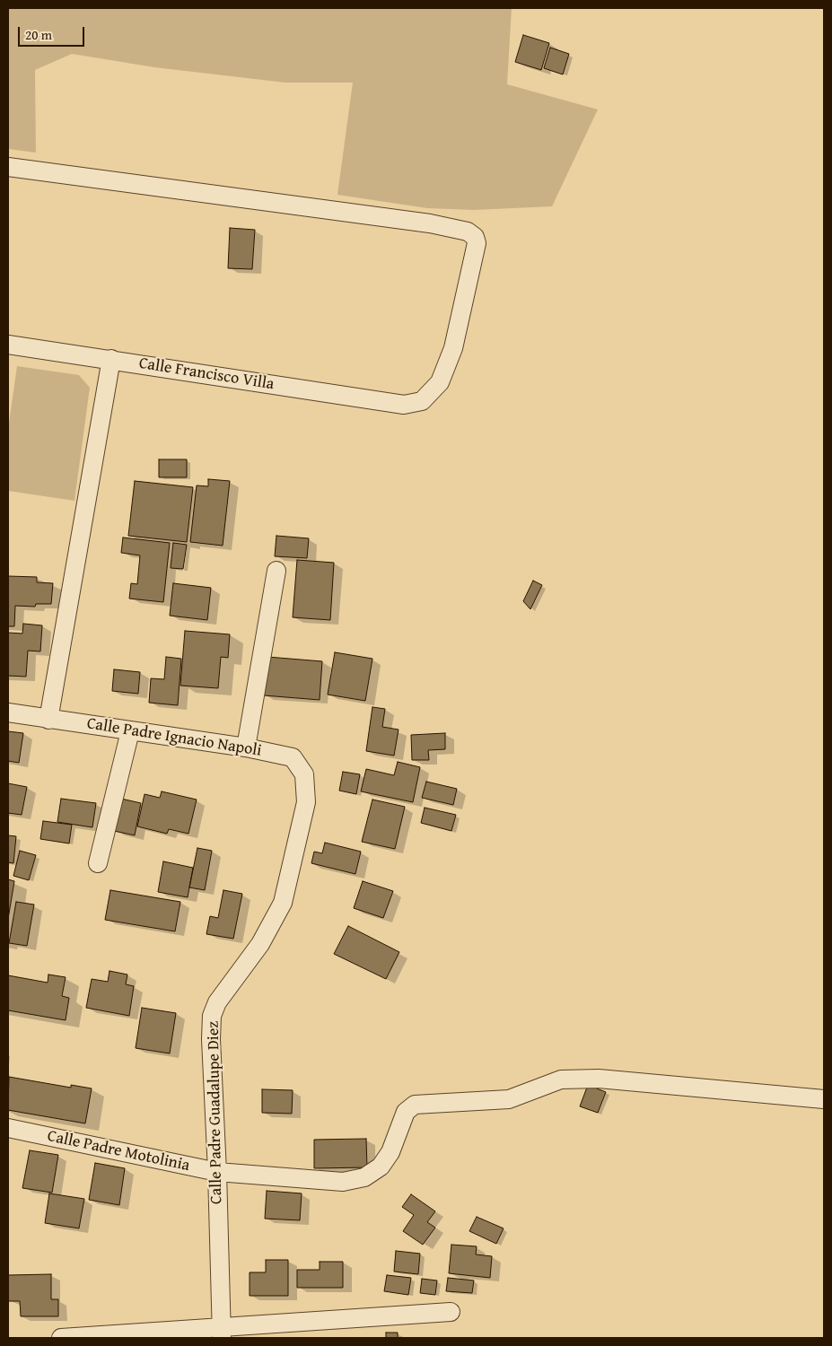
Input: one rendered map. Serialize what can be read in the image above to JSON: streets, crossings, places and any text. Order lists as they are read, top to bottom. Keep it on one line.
{"streets":{"street":["Calle Francisco Villa","Calle Padre Ignacio Napoli","Calle Padre Guadalupe Diez","Calle Padre Motolinia"]},"crossings":[["Calle Padre Ignacio Napoli","Calle Padre Guadalupe Diez"],["Calle Padre Guadalupe Diez","Calle Padre Motolinia"]],"scale_bar":"20 m"}
